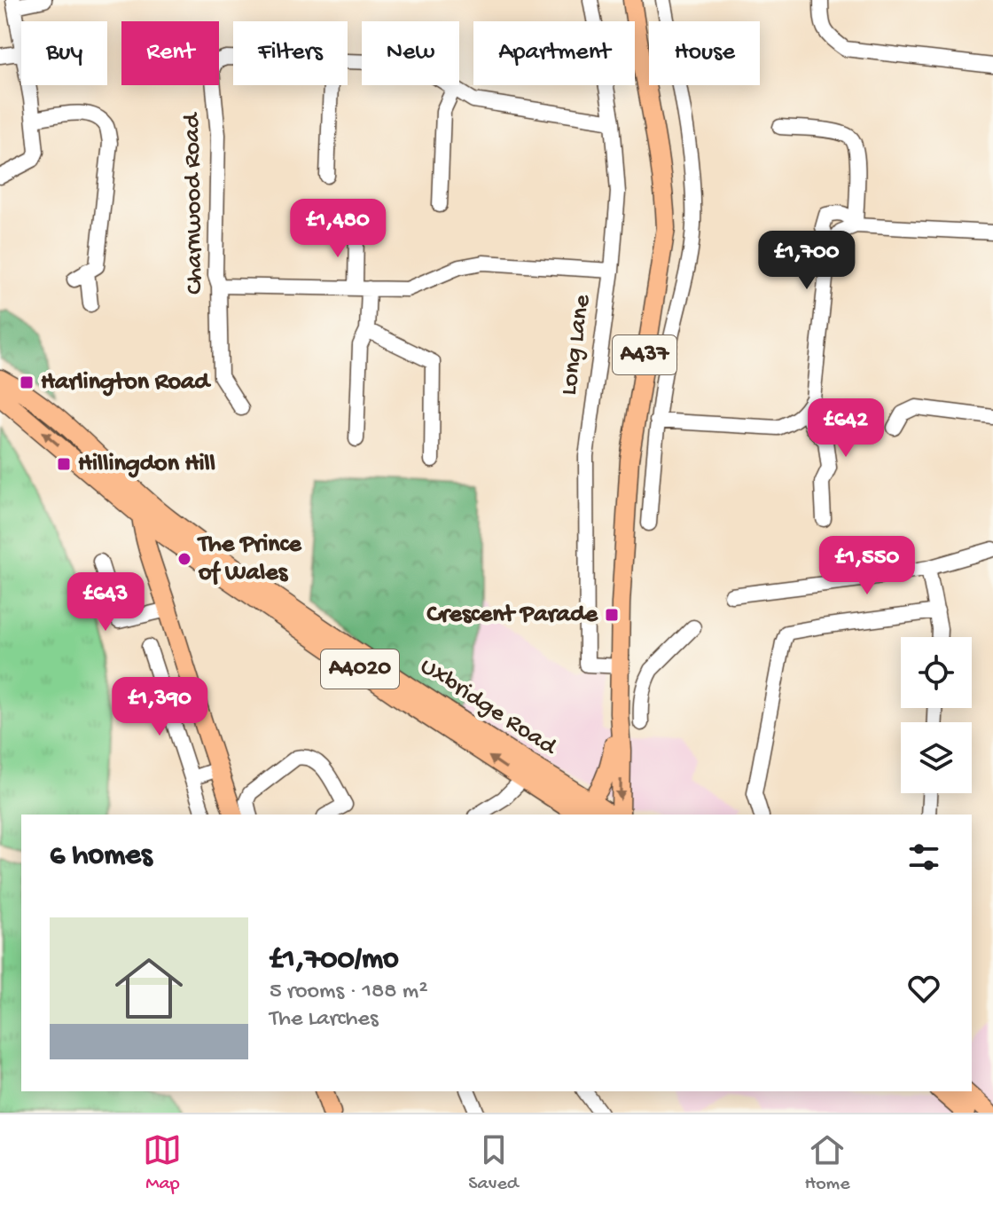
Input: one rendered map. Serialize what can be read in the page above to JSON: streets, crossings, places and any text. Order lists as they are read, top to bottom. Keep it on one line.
{"streets":{"main road":["A437","A4020","Uxbridge Road"],"street":["Charnwood Road","Long Lane"]},"crossings":[["Charnwood Road","Long Lane"],["Long Lane","A437"],["A437","Uxbridge Road"]],"places":{"transit":["Harlington Road","Hillingdon Hill","Crescent Parade"],"other":["The Prince of Wales"]},"page":{"chip":["Buy","Rent","Filters","New","Apartment","House"],"price":["£1,480","£1,700","£642","£1,550","£643","£1,390"],"heading":"6 homes","list":[{"name":"£1,700/mo","note":"5 rooms · 188 m² · The Larches"}],"tabs":["Map","Saved","Home"]}}
